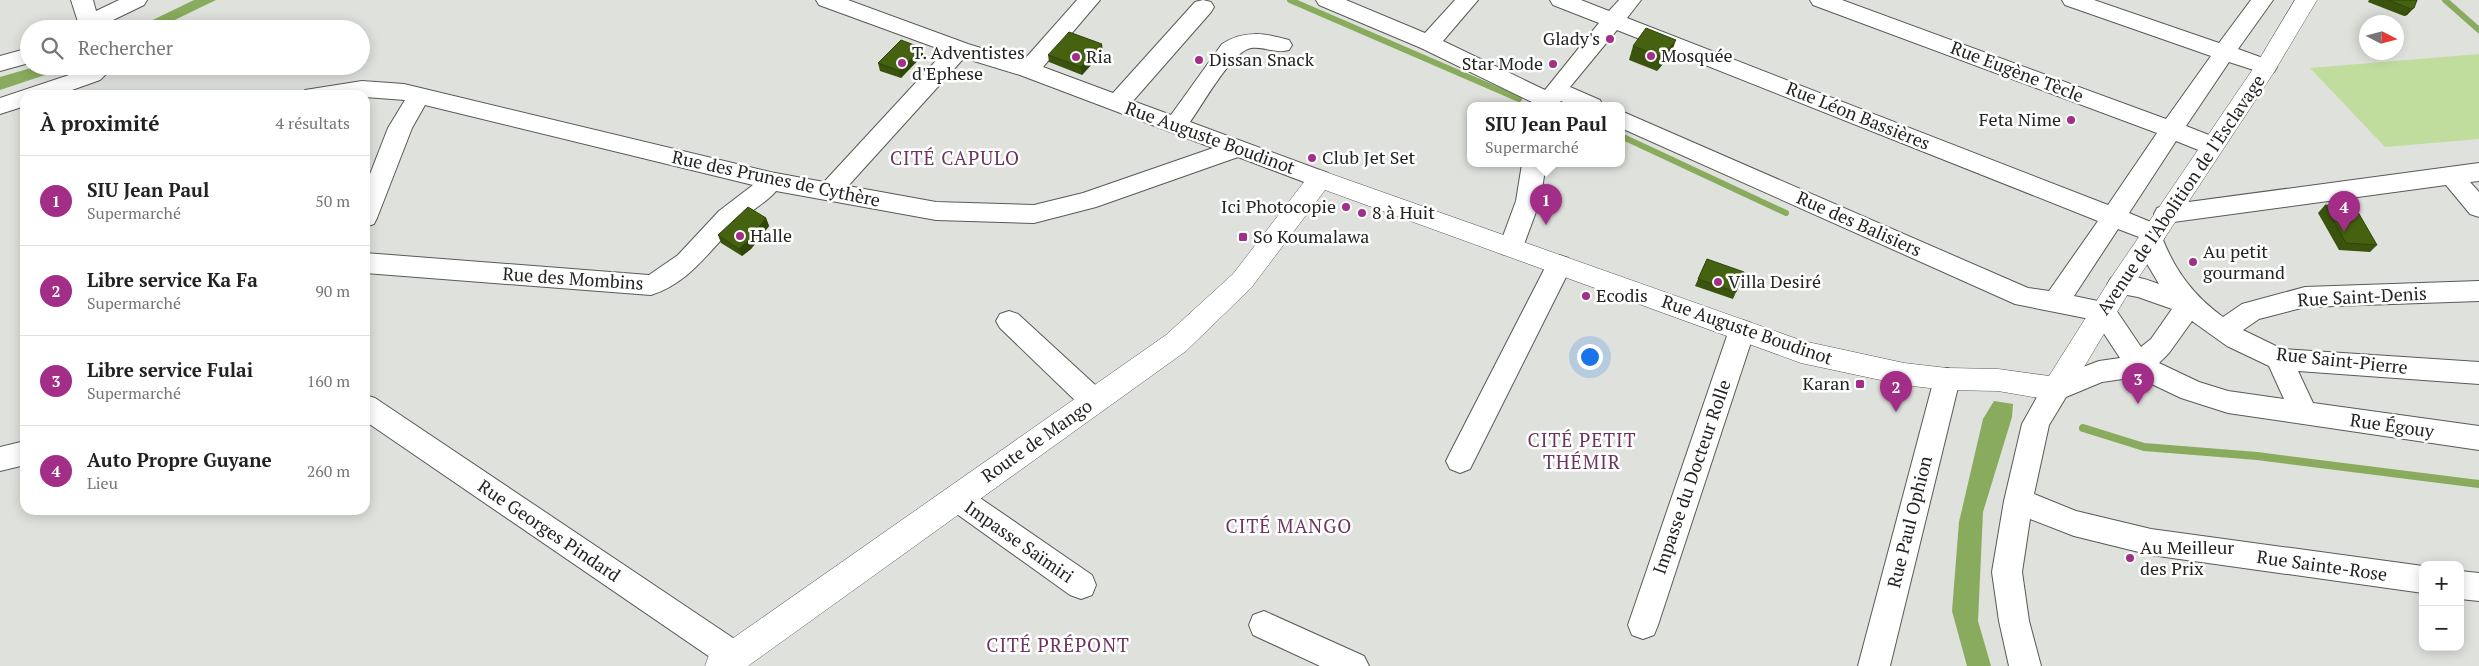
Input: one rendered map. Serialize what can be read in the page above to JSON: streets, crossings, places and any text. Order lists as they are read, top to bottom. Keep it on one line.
{"streets":{"street":["Rue Eugène Tècle","Rue Léon Bassières","Rue Auguste Boudinot","Rue des Prunes de Cythère","Avenue de l'Abolition de l'Esclavage","Rue des Balisiers","Rue des Mombins","Rue Saint-Denis","Rue Saint-Pierre","Rue Égouy","Route de Mango","Impasse du Docteur Rolle","Rue Paul Ophion","Rue Georges Pindard","Impasse Saïmiri","Rue Sainte-Rose"]},"crossings":[["Rue Eugène Tècle","Avenue de l'Abolition de l'Esclavage"],["Rue Léon Bassières","Avenue de l'Abolition de l'Esclavage"],["Rue Léon Bassières","Rue Saint-Pierre"],["Rue Auguste Boudinot","Rue des Prunes de Cythère"],["Rue Auguste Boudinot","Avenue de l'Abolition de l'Esclavage"],["Rue Auguste Boudinot","Route de Mango"],["Rue Auguste Boudinot","Impasse du Docteur Rolle"],["Rue Auguste Boudinot","Rue Paul Ophion"],["Rue des Prunes de Cythère","Rue des Mombins"],["Avenue de l'Abolition de l'Esclavage","Rue des Balisiers"],["Avenue de l'Abolition de l'Esclavage","Rue Saint-Pierre"],["Rue Saint-Denis","Rue Saint-Pierre"],["Route de Mango","Rue Georges Pindard"],["Route de Mango","Impasse Saïmiri"]],"districts":["CITÉ CAPULO","CITÉ PETIT THÉMIR","CITÉ MANGO","CITÉ PRÉPONT"],"places":{"other":["Glady's","Mosquée","Ria","Dissan Snack","T. Adventistes d'Ephese","Star Mode","Feta Nime","Club Jet Set","Ici Photocopie","8 à Huit","Halle","Au petit gourmand","Villa Desiré","Ecodis","Au Meilleur des Prix"],"transit":["So Koumalawa","Karan"]},"north":"right","page":{"search":"Rechercher","heading":["À proximité","4 résultats"],"popup":["SIU Jean Paul","Supermarché"],"list":[{"mark":"1","name":"SIU Jean Paul","note":"Supermarché","value":"50 m"},{"mark":"2","name":"Libre service Ka Fa","note":"Supermarché","value":"90 m"},{"mark":"3","name":"Libre service Fulai","note":"Supermarché","value":"160 m"},{"mark":"4","name":"Auto Propre Guyane","note":"Lieu","value":"260 m"}],"pins":["1","4","3","2"],"map_buttons":["+","−"]}}
